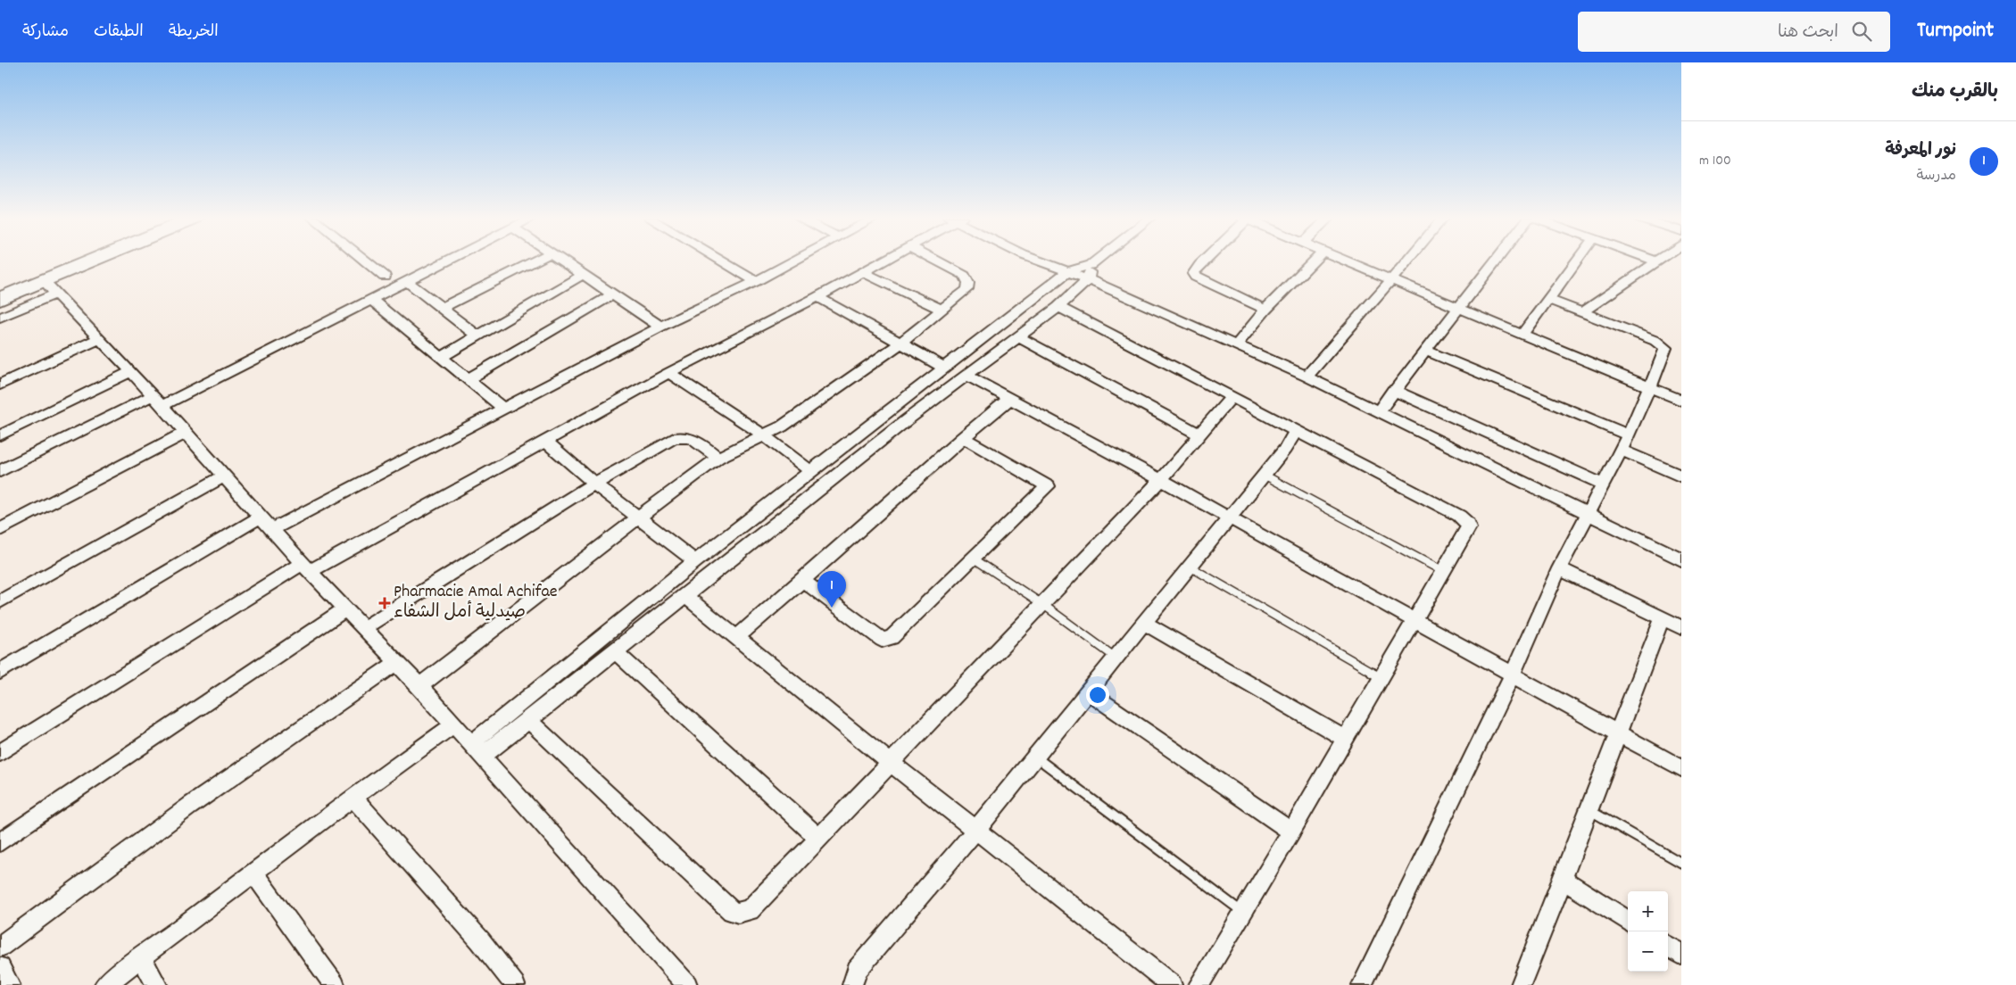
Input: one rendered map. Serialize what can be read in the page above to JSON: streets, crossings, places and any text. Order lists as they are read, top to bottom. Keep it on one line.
{"places":{"health":["Pharmacie Amal Achifae صيدلية أمل الشفاء"]},"page":{"header":"Turnpoint","search":"ابحث هنا","nav":["الخريطة","الطبقات","مشاركة"],"heading":"بالقرب منك","list":[{"mark":"1","name":"نور المعرفة","note":"مدرسة","value":"100 m"}],"pins":"1","map_buttons":["+","−"]}}
